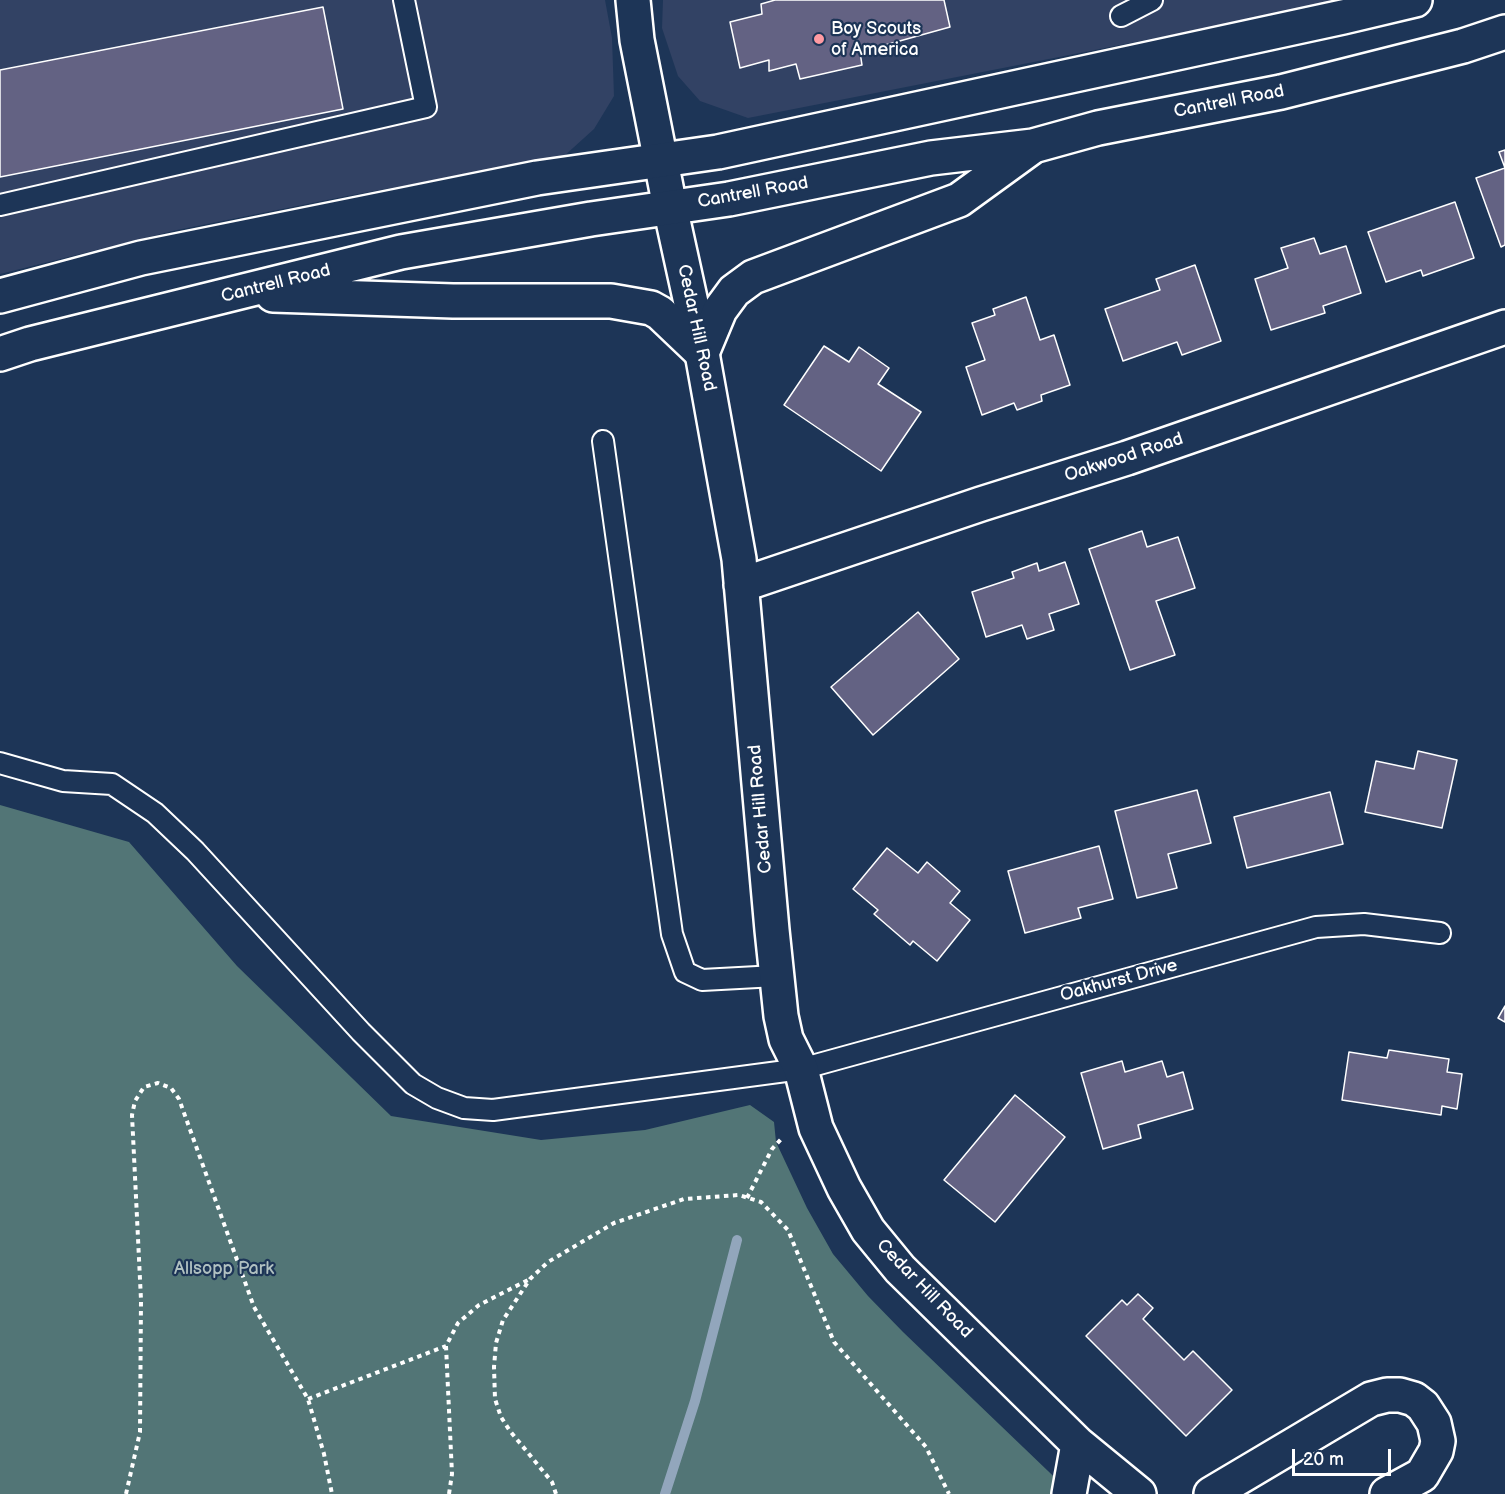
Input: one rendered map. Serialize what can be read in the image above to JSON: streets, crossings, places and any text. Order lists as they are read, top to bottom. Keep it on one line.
{"streets":{"main road":["Cantrell Road","Cedar Hill Road","Oakwood Road"],"lane":["Oakhurst Drive"]},"crossings":[["Cantrell Road","Cedar Hill Road"],["Cedar Hill Road","Oakwood Road"],["Cedar Hill Road","Oakhurst Drive"]],"parks":["Allsopp Park"],"places":["Boy Scouts of America"],"scale_bar":"20 m"}
